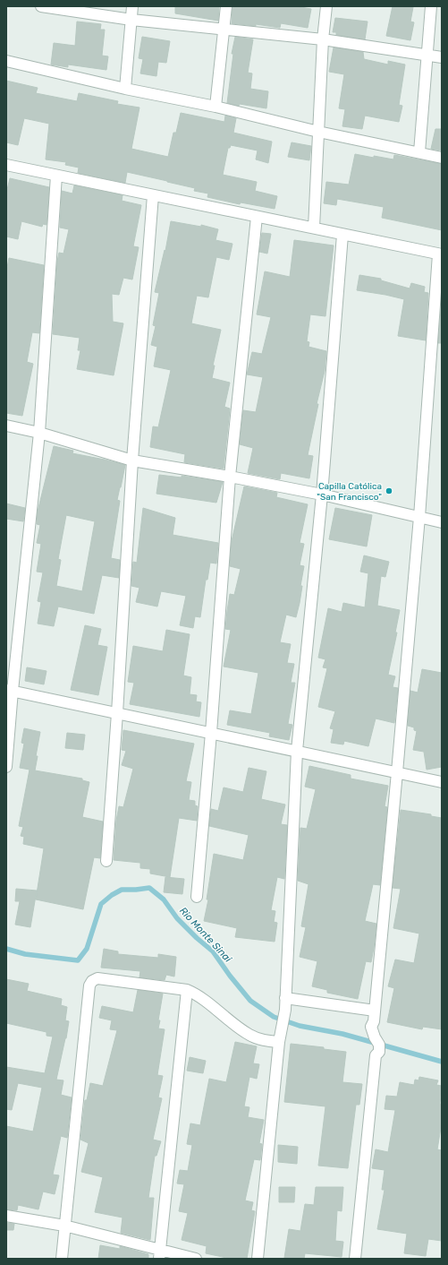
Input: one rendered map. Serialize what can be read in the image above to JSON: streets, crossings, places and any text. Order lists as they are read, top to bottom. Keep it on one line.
{"water":["Rio Monte Sinai"],"places":["Capilla Católica \"San Francisco\""]}
